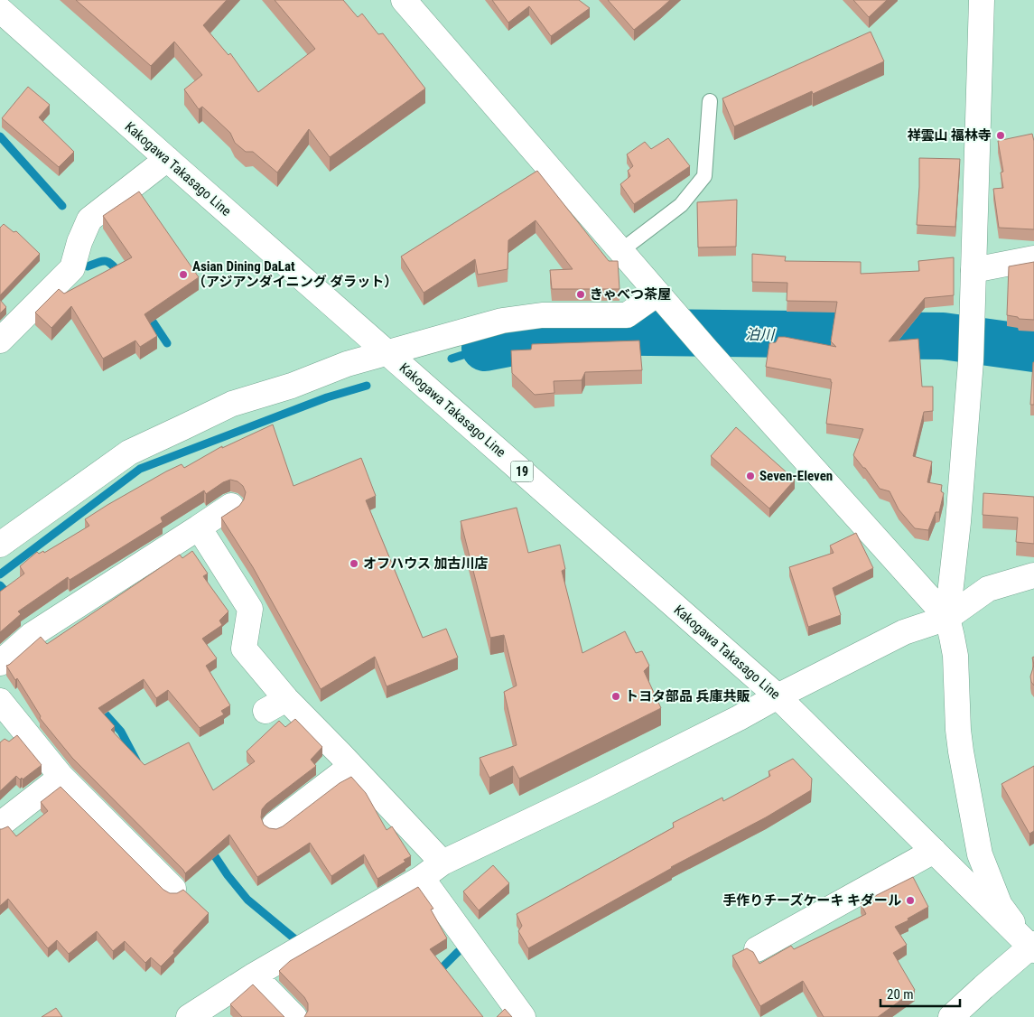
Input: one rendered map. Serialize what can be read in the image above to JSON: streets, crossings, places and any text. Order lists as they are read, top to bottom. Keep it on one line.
{"streets":{"street":["Kakogawa Takasago Line","19"]},"water":["泊川"],"places":["祥雲山 福林寺","Asian Dining DaLat （アジアンダイニング ダラット）","きゃべつ茶屋","Seven-Eleven","オフハウス 加古川店","トヨタ部品 兵庫共販","手作りチーズケーキ キダール"],"scale_bar":"20 m"}
